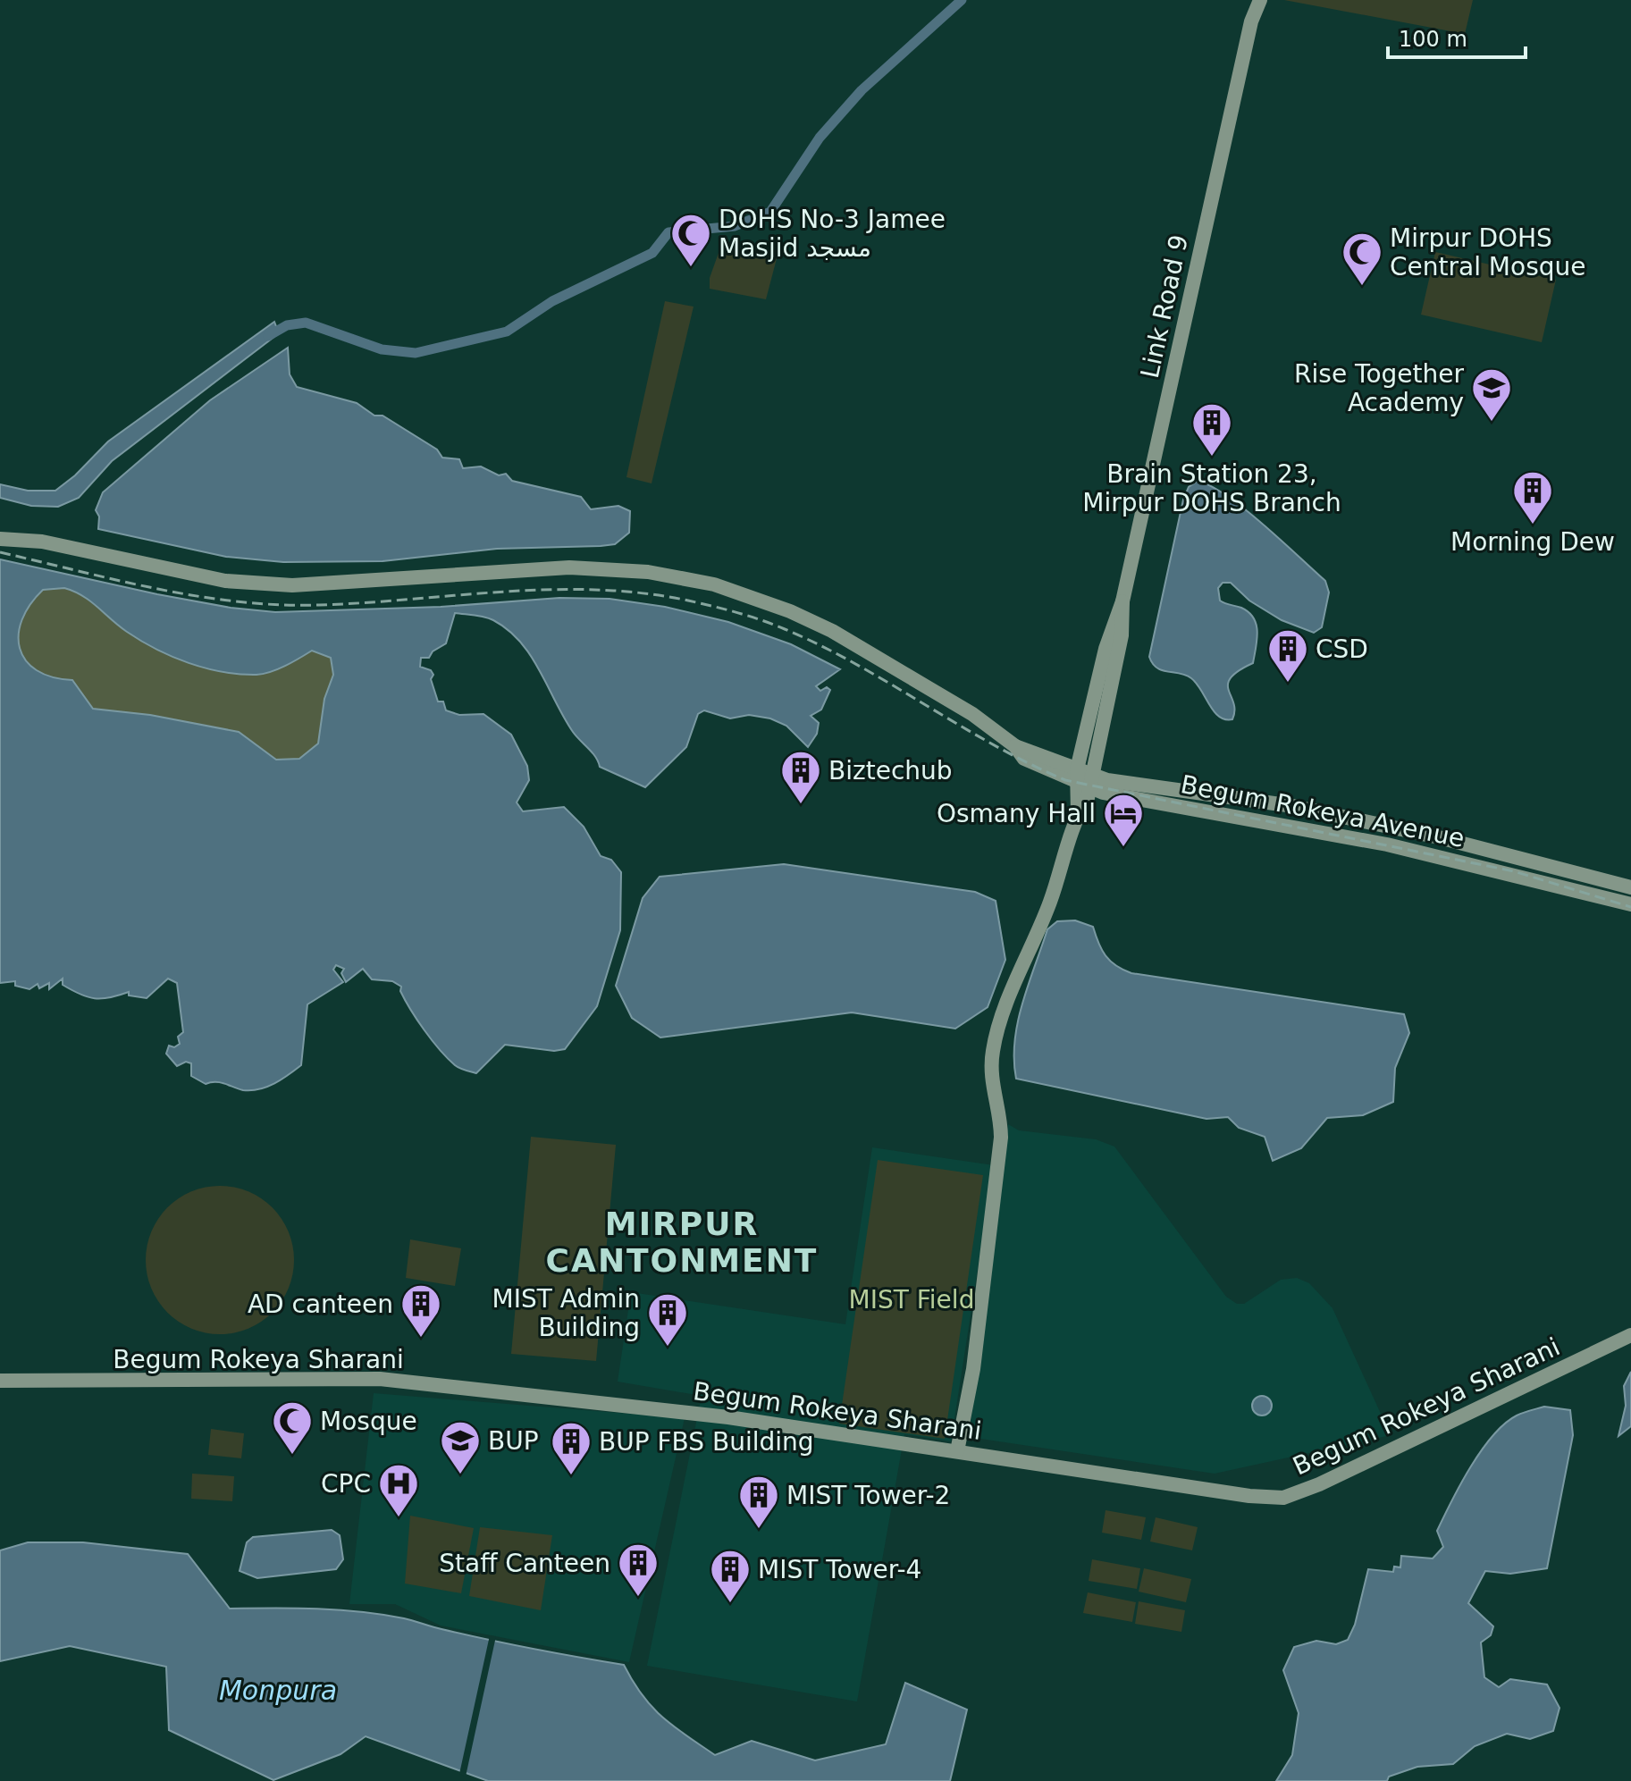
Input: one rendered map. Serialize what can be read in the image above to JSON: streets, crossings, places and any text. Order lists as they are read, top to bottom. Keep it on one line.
{"streets":{"main road":["Link Road 9","Begum Rokeya Avenue","Begum Rokeya Sharani"]},"crossings":[["Link Road 9","Begum Rokeya Avenue"],["Link Road 9","Begum Rokeya Sharani"]],"districts":["MIRPUR CANTONMENT"],"water":["Monpura"],"parks":["MIST Field"],"places":{"mosque":["DOHS No-3 Jamee Masjid مسجد","Mirpur DOHS Central Mosque","Mosque"],"school or university":["Rise Together Academy","BUP"],"building":["Brain Station 23, Mirpur DOHS Branch","Morning Dew","CSD","Biztechub","AD canteen","MIST Admin Building","BUP FBS Building","MIST Tower-2","Staff Canteen","MIST Tower-4"],"hotel":["Osmany Hall"],"hospital":["CPC"]},"scale_bar":"100 m"}
